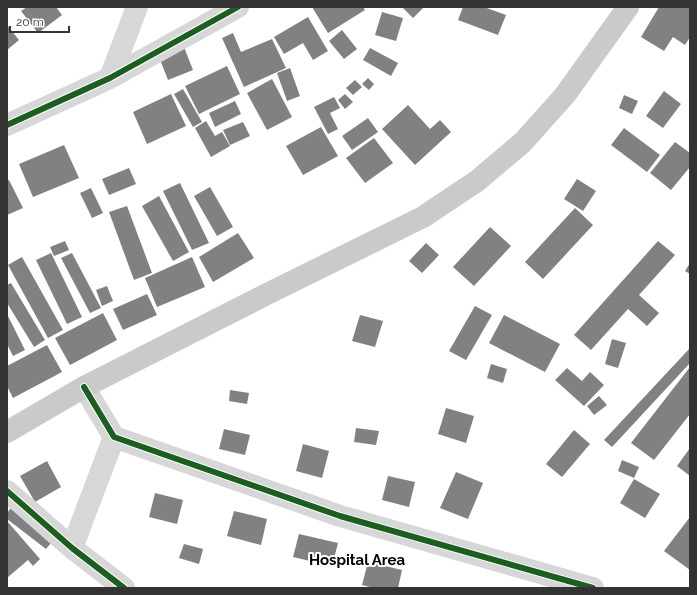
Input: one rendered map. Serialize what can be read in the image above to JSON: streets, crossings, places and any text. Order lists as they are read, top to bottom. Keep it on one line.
{"districts":["Hospital Area"],"scale_bar":"20 m"}
